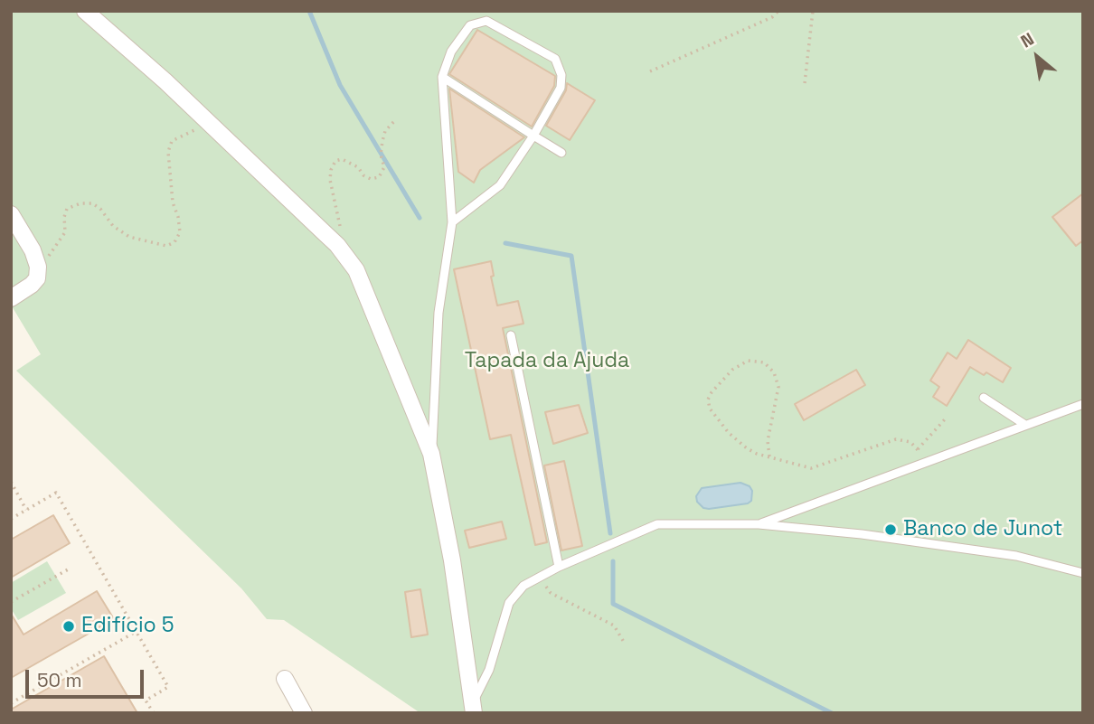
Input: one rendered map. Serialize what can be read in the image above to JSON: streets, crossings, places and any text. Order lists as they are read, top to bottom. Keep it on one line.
{"parks":["Tapada da Ajuda"],"places":["Banco de Junot","Edifício 5"],"scale_bar":"50 m","north":"top left"}
